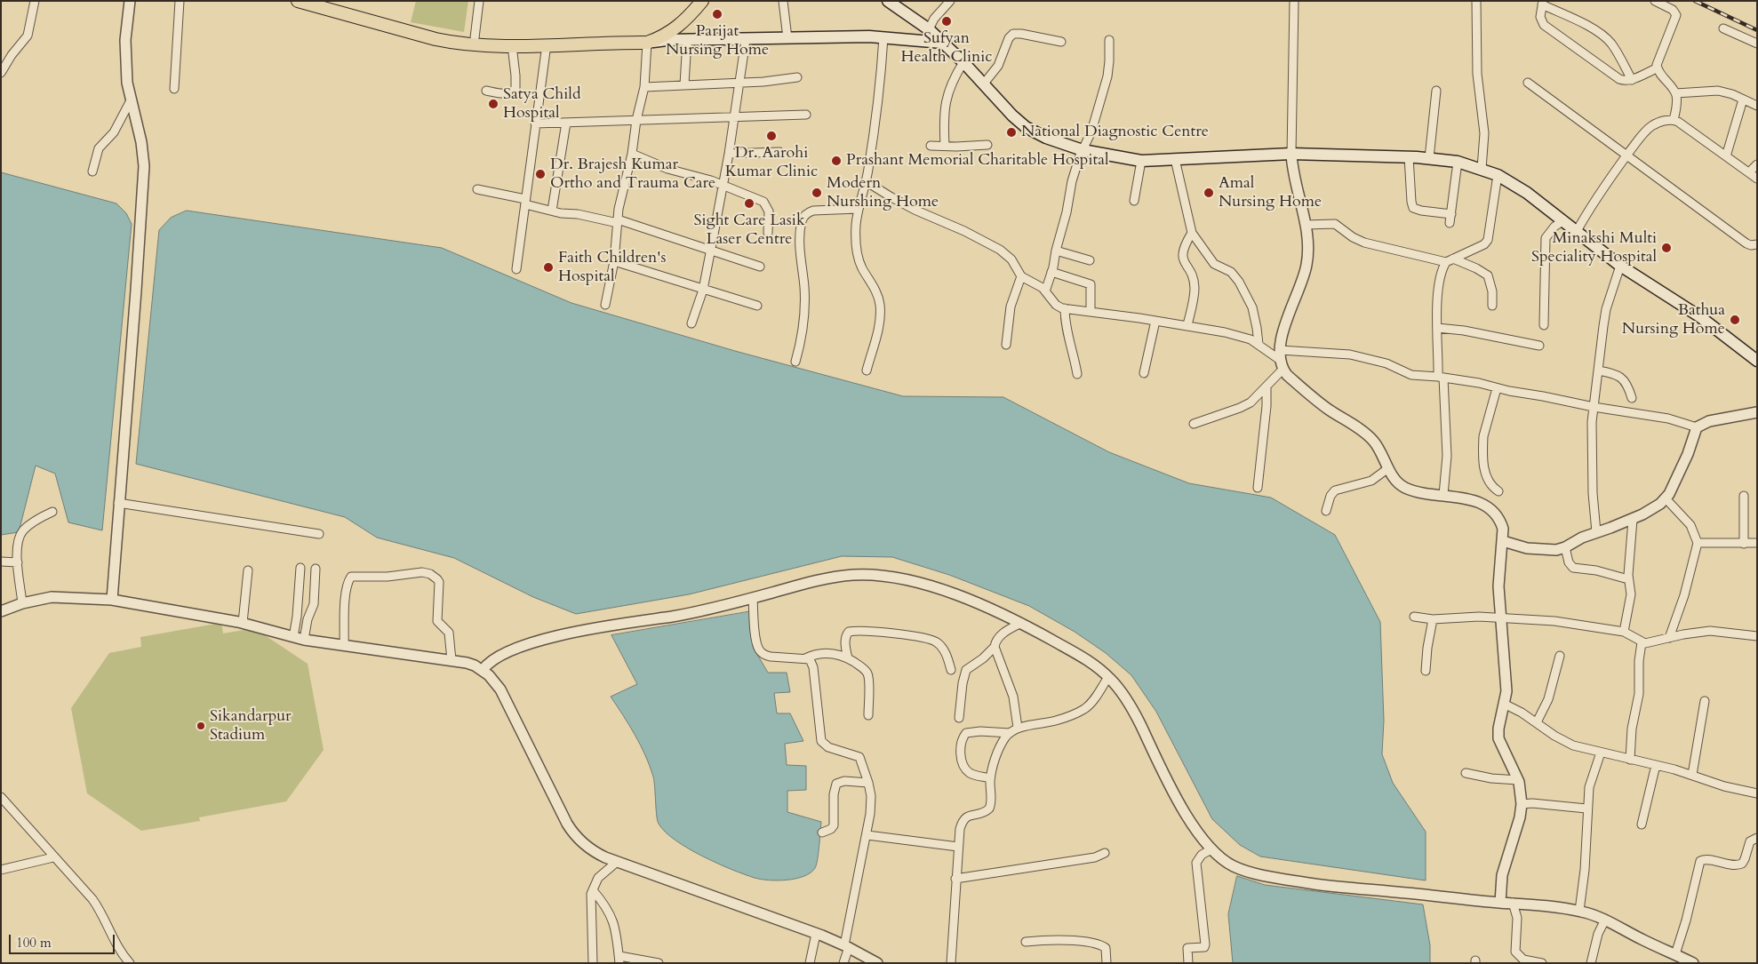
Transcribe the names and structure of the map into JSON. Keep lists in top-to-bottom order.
{
  "places": [
    "Parijat Nursing Home",
    "Sufyan Health Clinic",
    "Satya Child Hospital",
    "National Diagnostic Centre",
    "Dr. Aarohi Kumar Clinic",
    "Prashant Memorial Charitable Hospital",
    "Dr. Brajesh Kumar Ortho and Trauma Care",
    "Modern Nurshing Home",
    "Amal Nursing Home",
    "Sight Care Lasik Laser Centre",
    "Minakshi Multi Speciality Hospital",
    "Faith Children's Hospital",
    "Bathua Nursing Home",
    "Sikandarpur Stadium"
  ],
  "scale_bar": "100 m"
}
